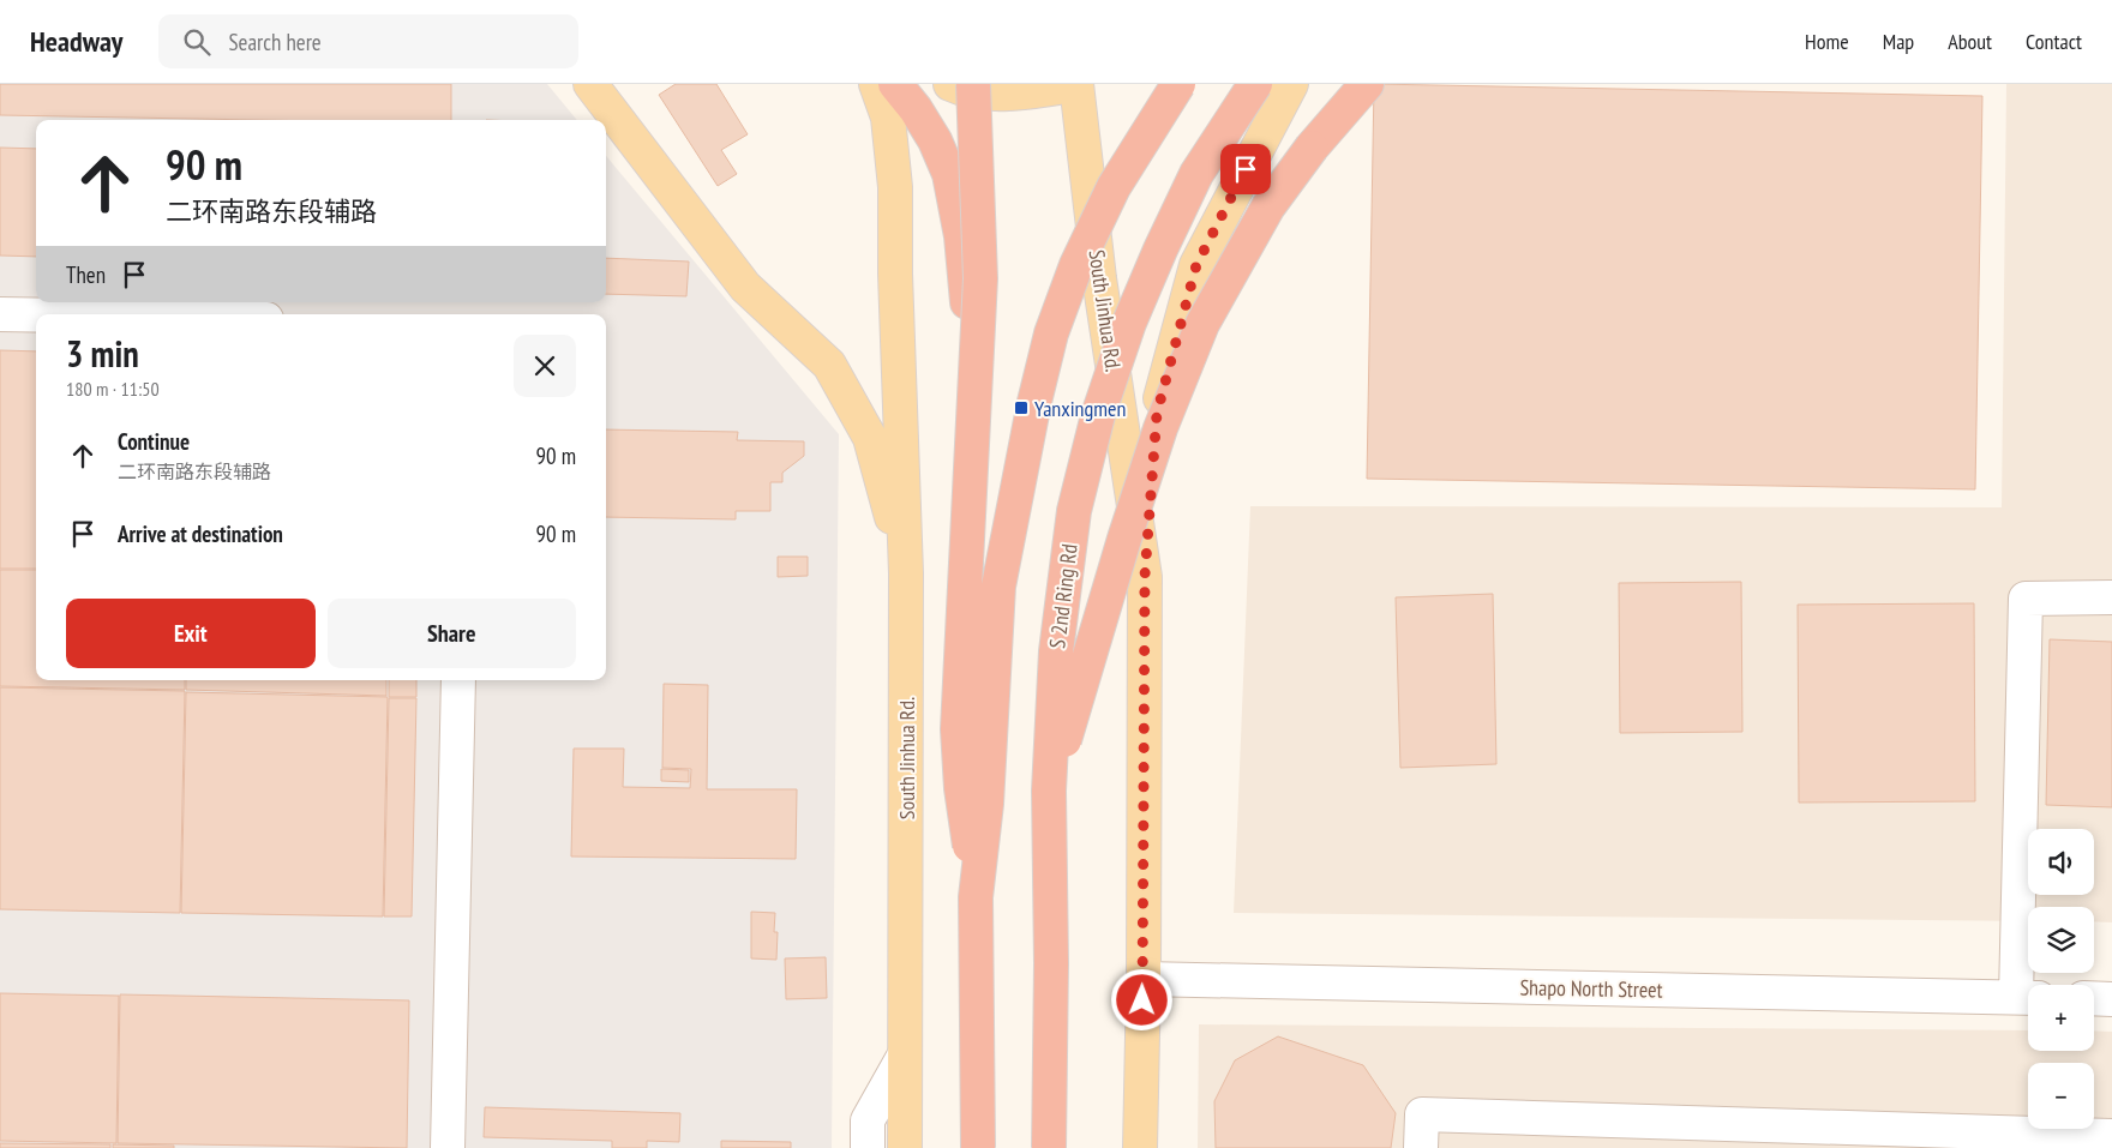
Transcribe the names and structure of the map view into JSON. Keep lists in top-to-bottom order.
{
  "streets": {
    "highway": ["S 2nd Ring Rd"],
    "main road": ["South Jinhua Rd."],
    "street": ["Shapo North Street"]
  },
  "crossings": [
    ["South Jinhua Rd.", "Shapo North Street"]
  ],
  "places": {
    "transit": ["Yanxingmen"]
  },
  "page": {
    "header": "Headway",
    "search": "Search here",
    "nav": [
      "Home",
      "Map",
      "About",
      "Contact"
    ],
    "turn": ["90 m", "二环南路东段辅路"],
    "then": "Then",
    "heading": ["3 min", "180 m · 11:50"],
    "list": [
      {
        "name": "Continue",
        "note": "二环南路东段辅路",
        "value": "90 m"
      },
      {
        "name": "Arrive at destination",
        "value": "90 m"
      }
    ],
    "buttons": ["Exit", "Share"],
    "map_buttons": ["+", "−"]
  }
}
